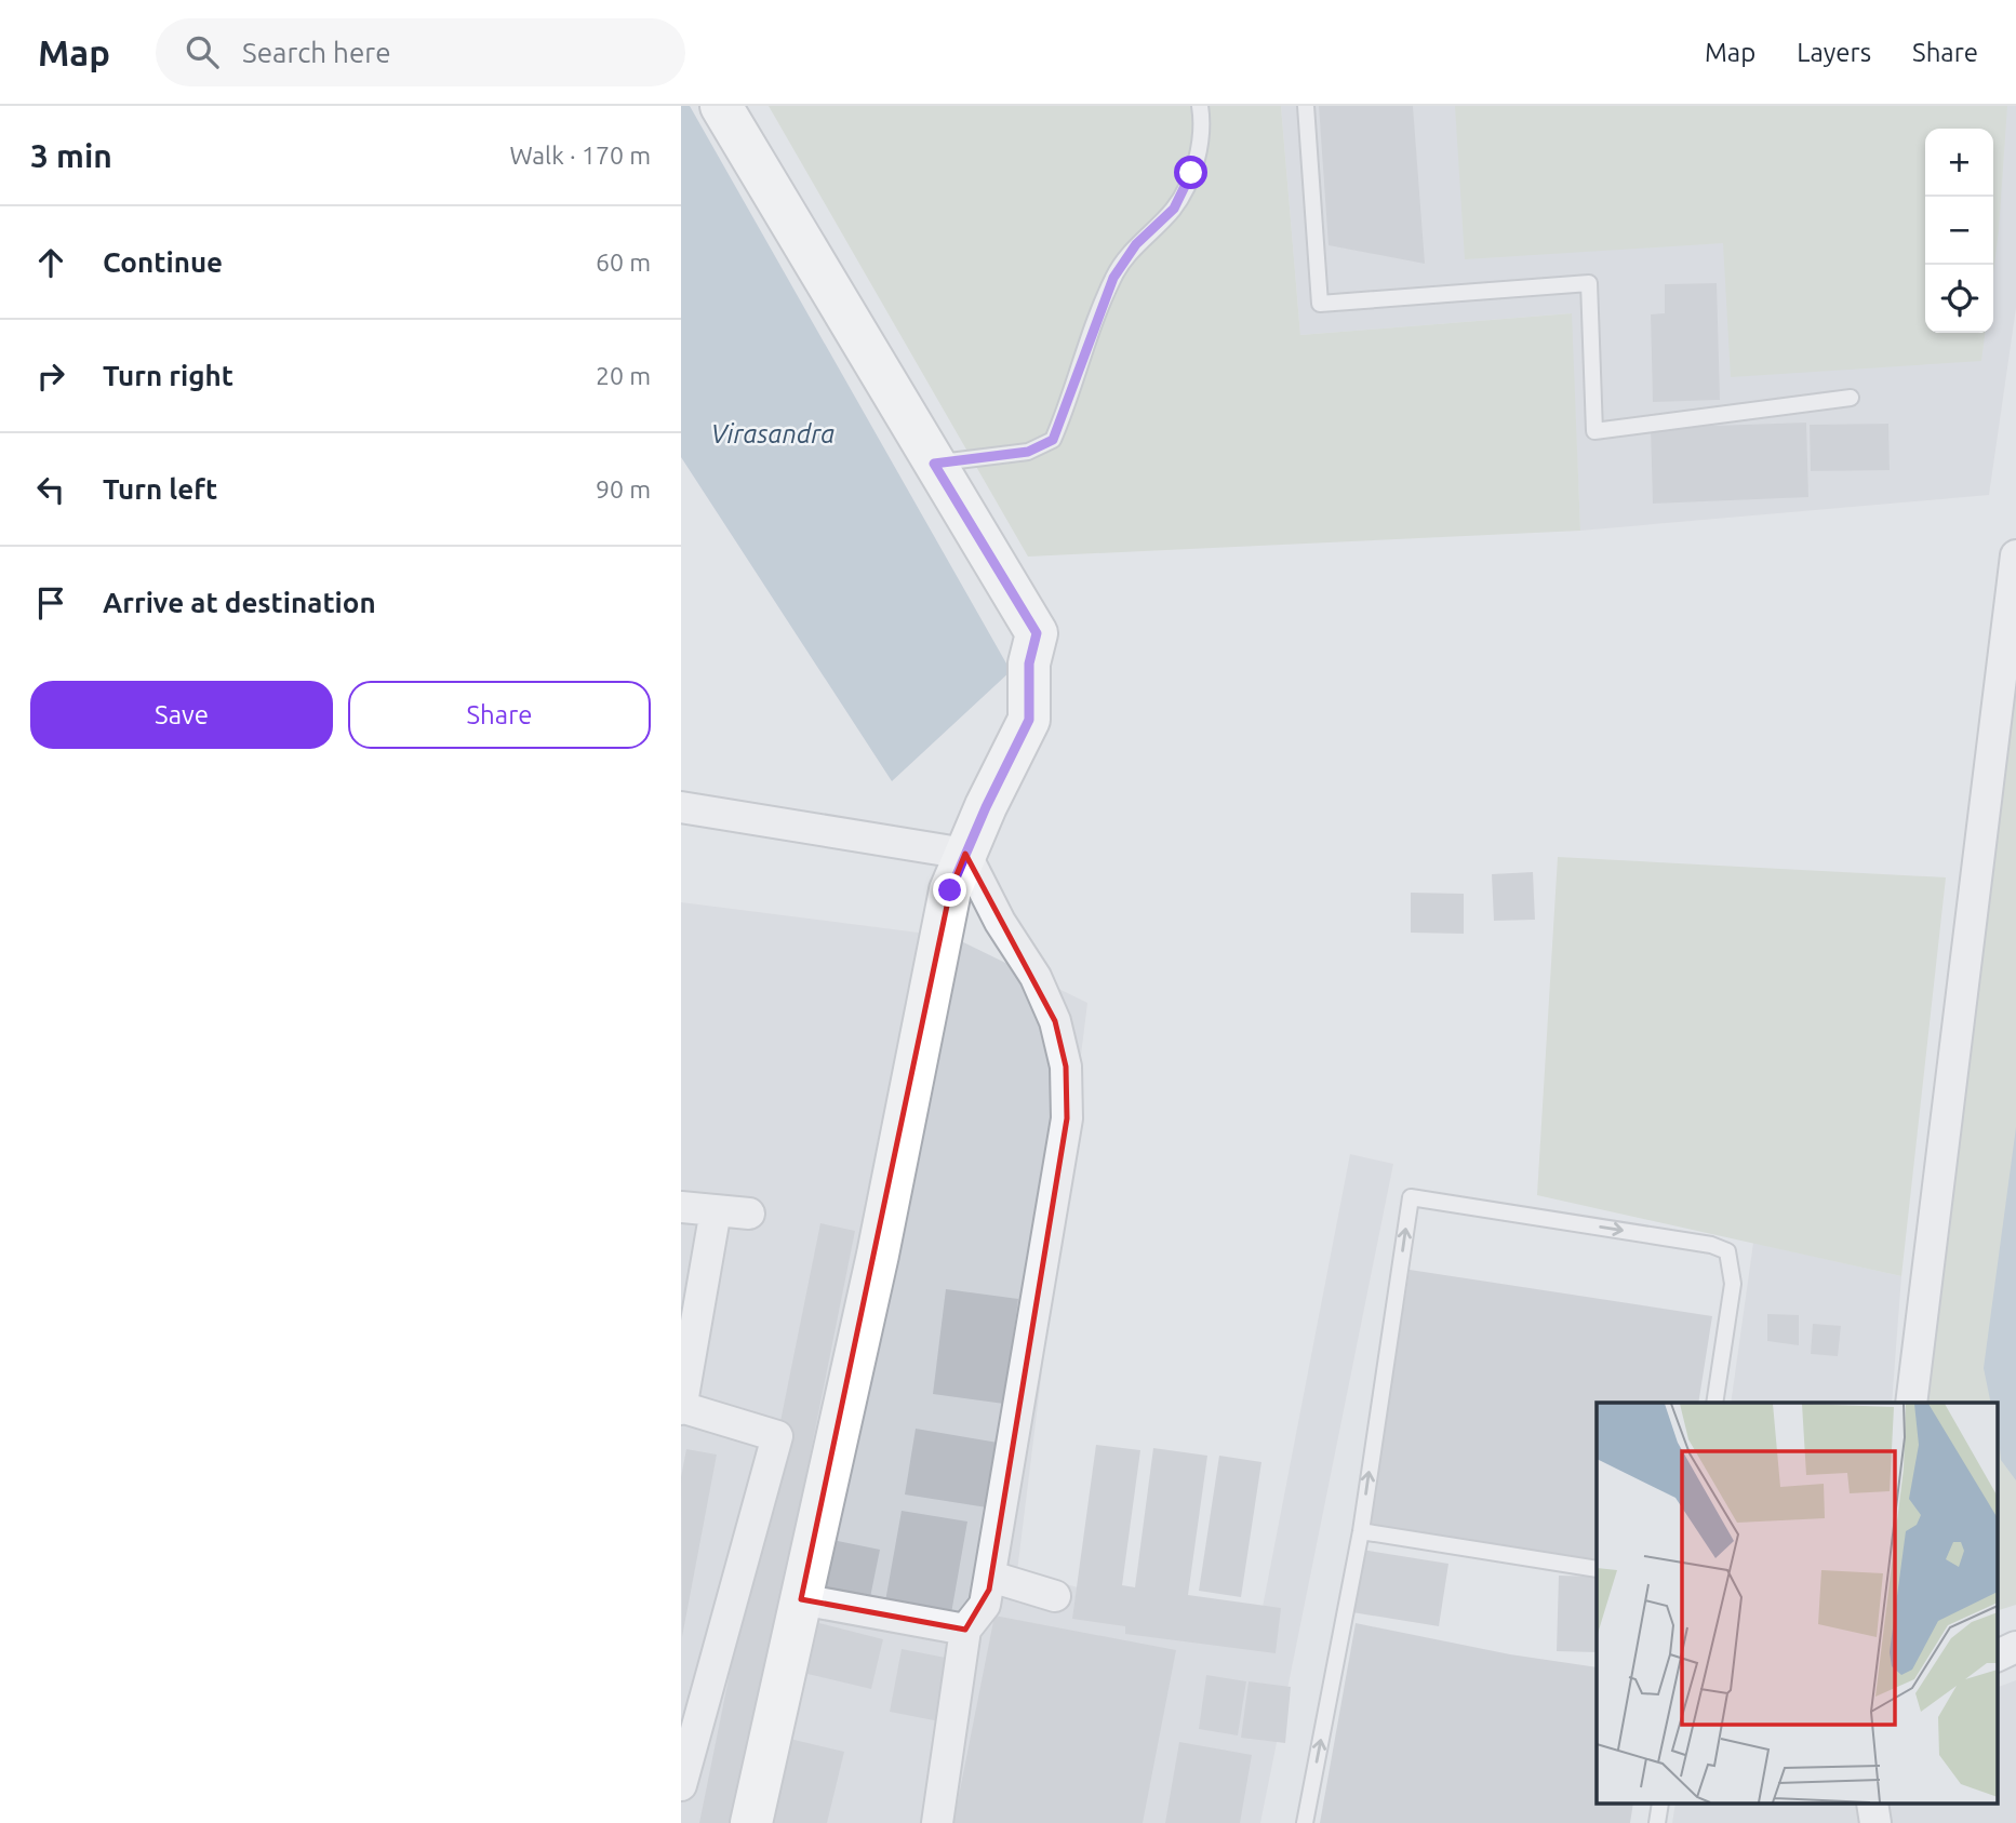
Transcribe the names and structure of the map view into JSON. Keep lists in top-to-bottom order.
{
  "water": ["Virasandra"],
  "page": {
    "header": "Map",
    "search": "Search here",
    "nav": ["Map", "Layers", "Share"],
    "heading": ["3 min", "Walk · 170 m"],
    "map_buttons": ["+", "−"],
    "list": [
      ["Continue", "60 m"],
      ["Turn right", "20 m"],
      ["Turn left", "90 m"],
      "Arrive at destination"
    ],
    "buttons": ["Save", "Share"]
  }
}
